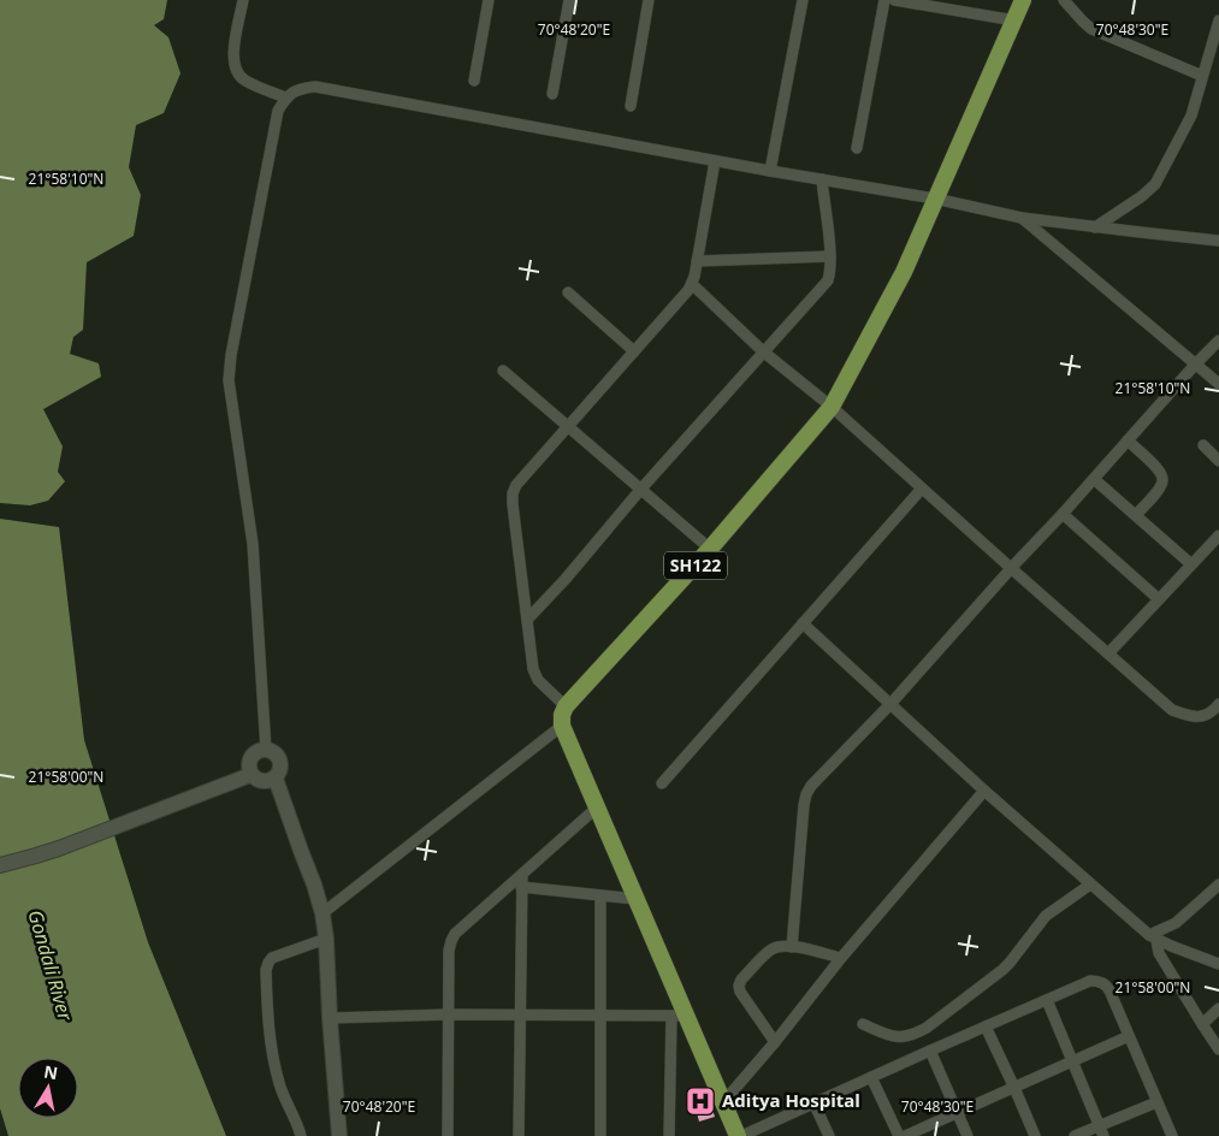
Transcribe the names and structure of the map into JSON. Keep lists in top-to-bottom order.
{
  "streets": {
    "main road": ["SH122"]
  },
  "water": ["Gondali River"],
  "places": {
    "hospital": ["Aditya Hospital"]
  },
  "north": "top",
  "coordinates": [
    "70°48'20\"E",
    "70°48'30\"E",
    "21°58'10\"N",
    "21°58'00\"N"
  ]
}
